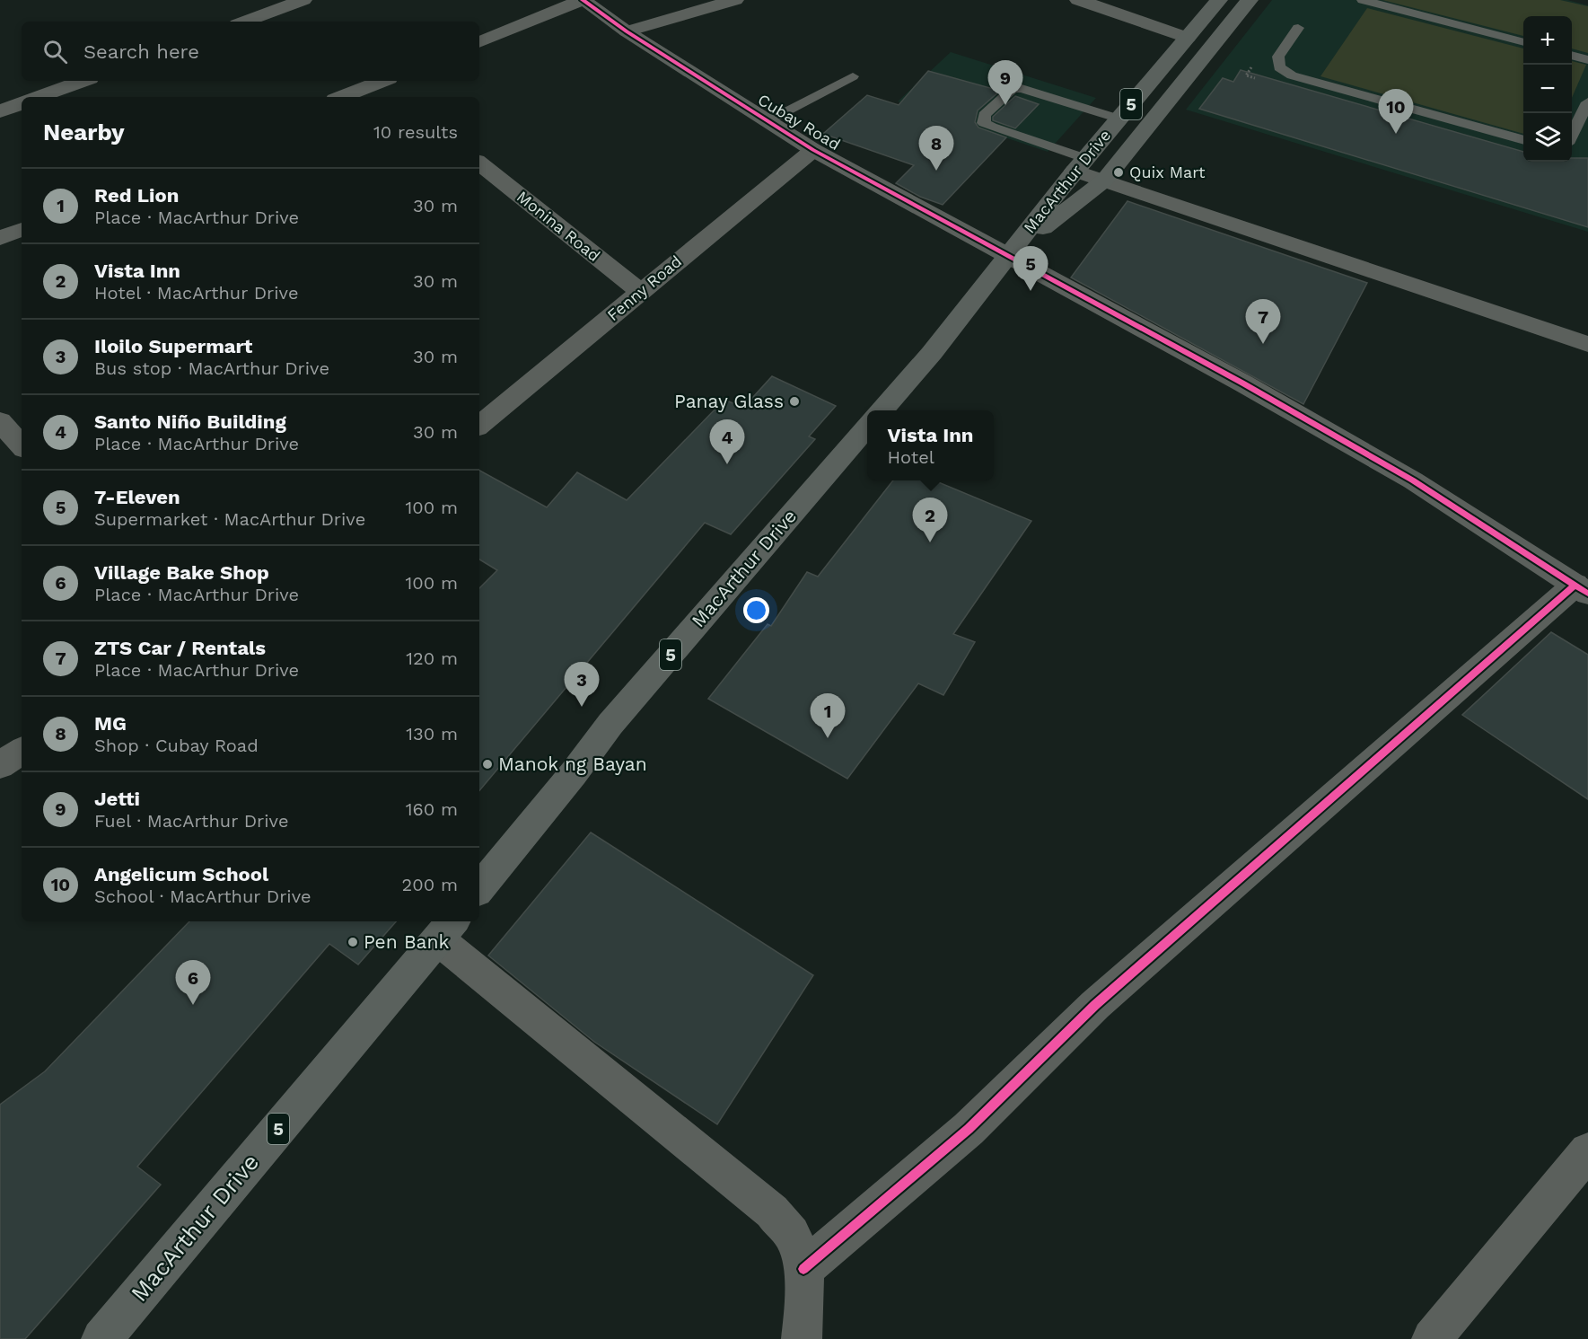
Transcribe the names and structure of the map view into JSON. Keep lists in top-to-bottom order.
{
  "streets": {
    "main road": ["5", "MacArthur Drive"],
    "street": ["Cubay Road", "Monina Road", "Fenny Road"]
  },
  "crossings": [
    ["Cubay Road", "MacArthur Drive"],
    ["Cubay Road", "Fenny Road"],
    ["Monina Road", "Fenny Road"]
  ],
  "places": [
    "Quix Mart",
    "Panay Glass",
    "Manok ng Bayan",
    "Pen Bank"
  ],
  "page": {
    "map_buttons": ["+", "−"],
    "search": "Search here",
    "pins": [
      "9",
      "10",
      "8",
      "5",
      "7",
      "4",
      "2",
      "3",
      "1",
      "6"
    ],
    "heading": ["Nearby", "10 results"],
    "list": [
      {
        "mark": "1",
        "name": "Red Lion",
        "note": "Place · MacArthur Drive",
        "value": "30 m"
      },
      {
        "mark": "2",
        "name": "Vista Inn",
        "note": "Hotel · MacArthur Drive",
        "value": "30 m"
      },
      {
        "mark": "3",
        "name": "Iloilo Supermart",
        "note": "Bus stop · MacArthur Drive",
        "value": "30 m"
      },
      {
        "mark": "4",
        "name": "Santo Niño Building",
        "note": "Place · MacArthur Drive",
        "value": "30 m"
      },
      {
        "mark": "5",
        "name": "7-Eleven",
        "note": "Supermarket · MacArthur Drive",
        "value": "100 m"
      },
      {
        "mark": "6",
        "name": "Village Bake Shop",
        "note": "Place · MacArthur Drive",
        "value": "100 m"
      },
      {
        "mark": "7",
        "name": "ZTS Car / Rentals",
        "note": "Place · MacArthur Drive",
        "value": "120 m"
      },
      {
        "mark": "8",
        "name": "MG",
        "note": "Shop · Cubay Road",
        "value": "130 m"
      },
      {
        "mark": "9",
        "name": "Jetti",
        "note": "Fuel · MacArthur Drive",
        "value": "160 m"
      },
      {
        "mark": "10",
        "name": "Angelicum School",
        "note": "School · MacArthur Drive",
        "value": "200 m"
      }
    ],
    "popup": ["Vista Inn", "Hotel"]
  }
}
